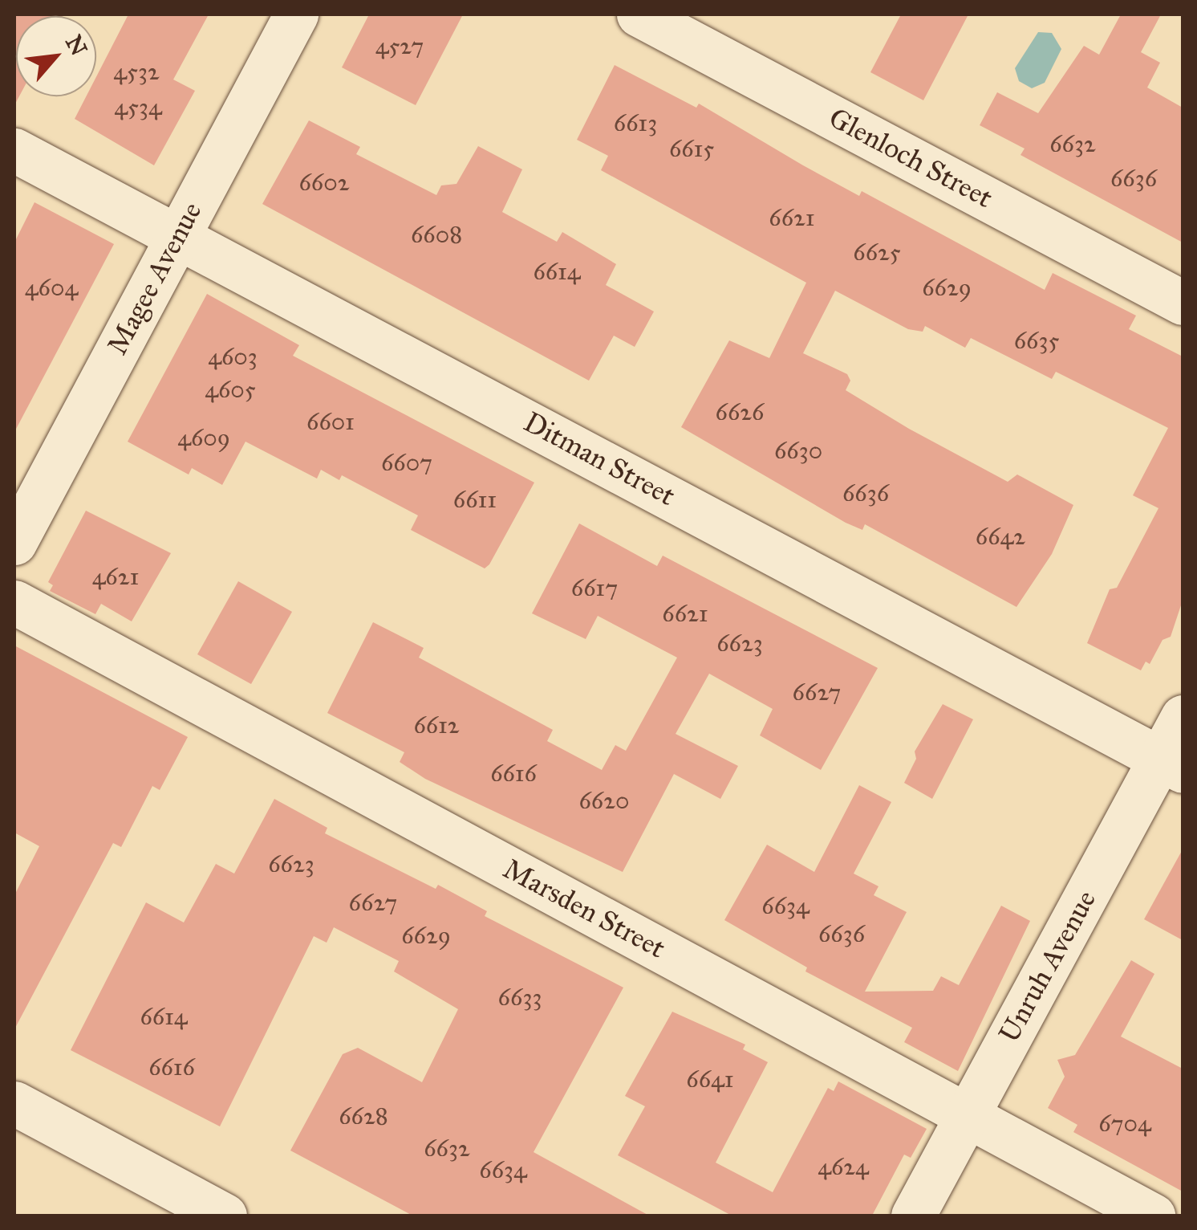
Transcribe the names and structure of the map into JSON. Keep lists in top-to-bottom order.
{
  "streets": {
    "street": [
      "Glenloch Street",
      "Magee Avenue",
      "Ditman Street",
      "Marsden Street",
      "Unruh Avenue"
    ]
  },
  "crossings": [
    ["Magee Avenue", "Ditman Street"],
    ["Ditman Street", "Unruh Avenue"],
    ["Marsden Street", "Unruh Avenue"]
  ],
  "house_numbers": [
    "4527",
    "4532",
    "4534",
    "6613",
    "6632",
    "6615",
    "6636",
    "6602",
    "6621",
    "6608",
    "6625",
    "6614",
    "4604",
    "6629",
    "6635",
    "4603",
    "4605",
    "6626",
    "6601",
    "4609",
    "6630",
    "6607",
    "6636",
    "6611",
    "6642",
    "4621",
    "6617",
    "6621",
    "6623",
    "6627",
    "6612",
    "6616",
    "6620",
    "6623",
    "6627",
    "6634",
    "6636",
    "6629",
    "6633",
    "6614",
    "6616",
    "6641",
    "6628",
    "6704",
    "6632",
    "4624",
    "6634"
  ],
  "north": "top right"
}
